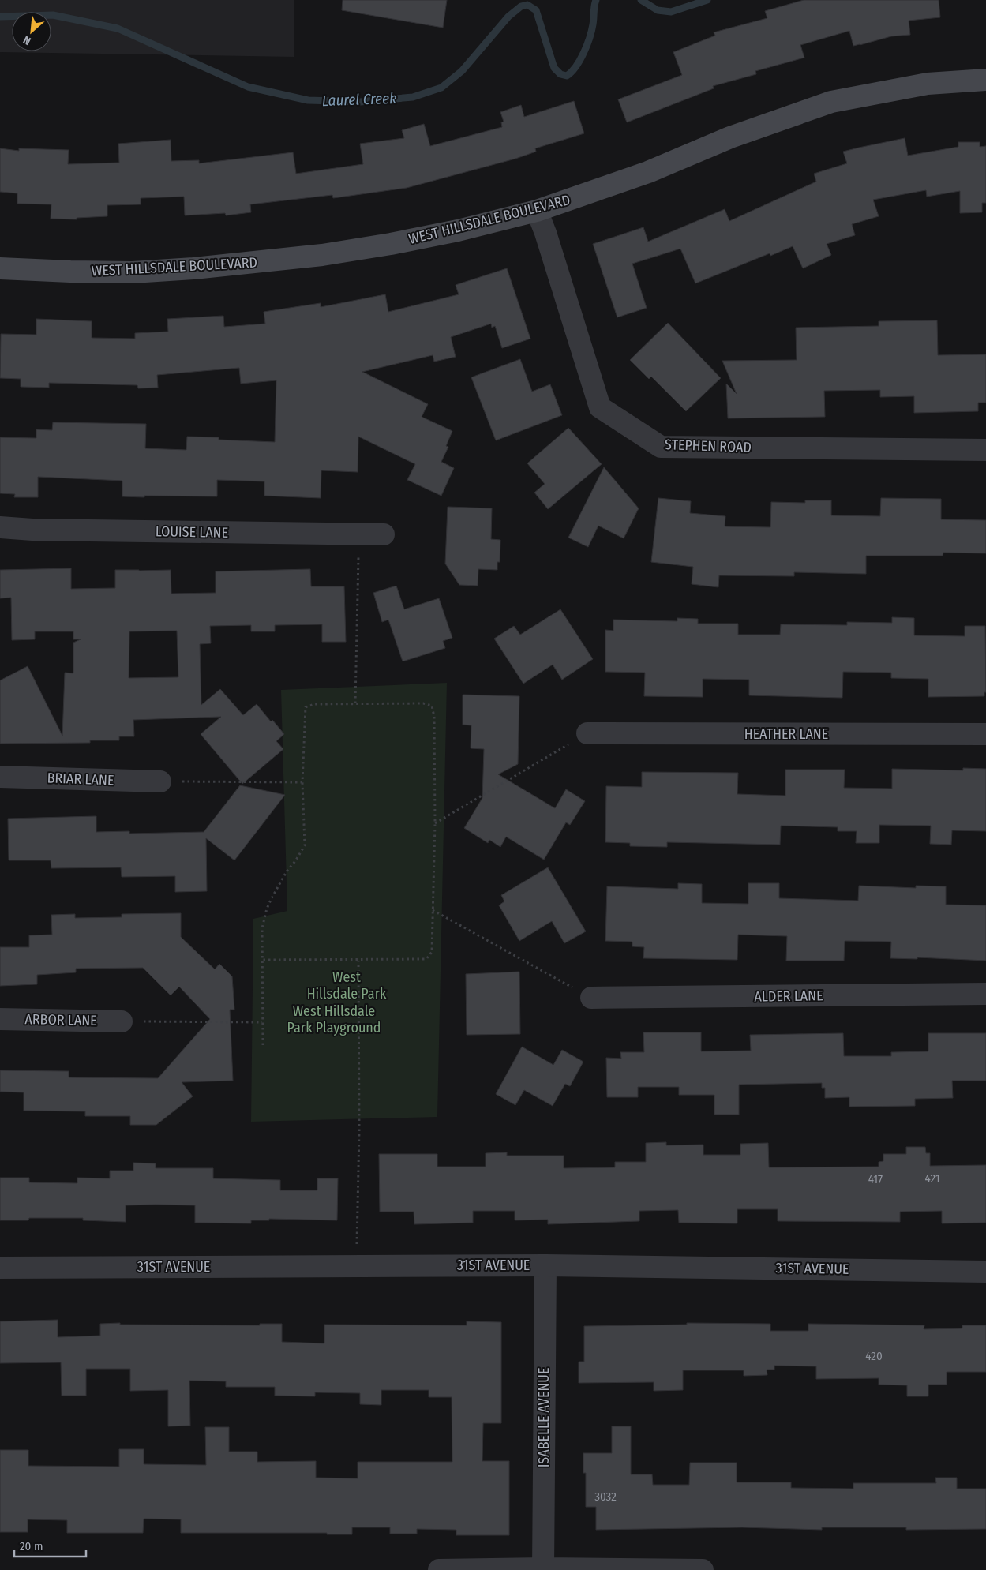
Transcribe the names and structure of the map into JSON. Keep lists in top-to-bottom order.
{
  "streets": {
    "main road": ["WEST HILLSDALE BOULEVARD"],
    "street": [
      "STEPHEN ROAD",
      "LOUISE LANE",
      "HEATHER LANE",
      "BRIAR LANE",
      "ALDER LANE",
      "ARBOR LANE",
      "31ST AVENUE",
      "ISABELLE AVENUE"
    ]
  },
  "crossings": [
    ["WEST HILLSDALE BOULEVARD", "STEPHEN ROAD"],
    ["31ST AVENUE", "ISABELLE AVENUE"]
  ],
  "water": ["Laurel Creek"],
  "parks": ["West Hillsdale Park", "West Hillsdale Park Playground"],
  "house_numbers": [
    "421",
    "417",
    "420",
    "3032"
  ],
  "scale_bar": "20 m",
  "north": "bottom left"
}
